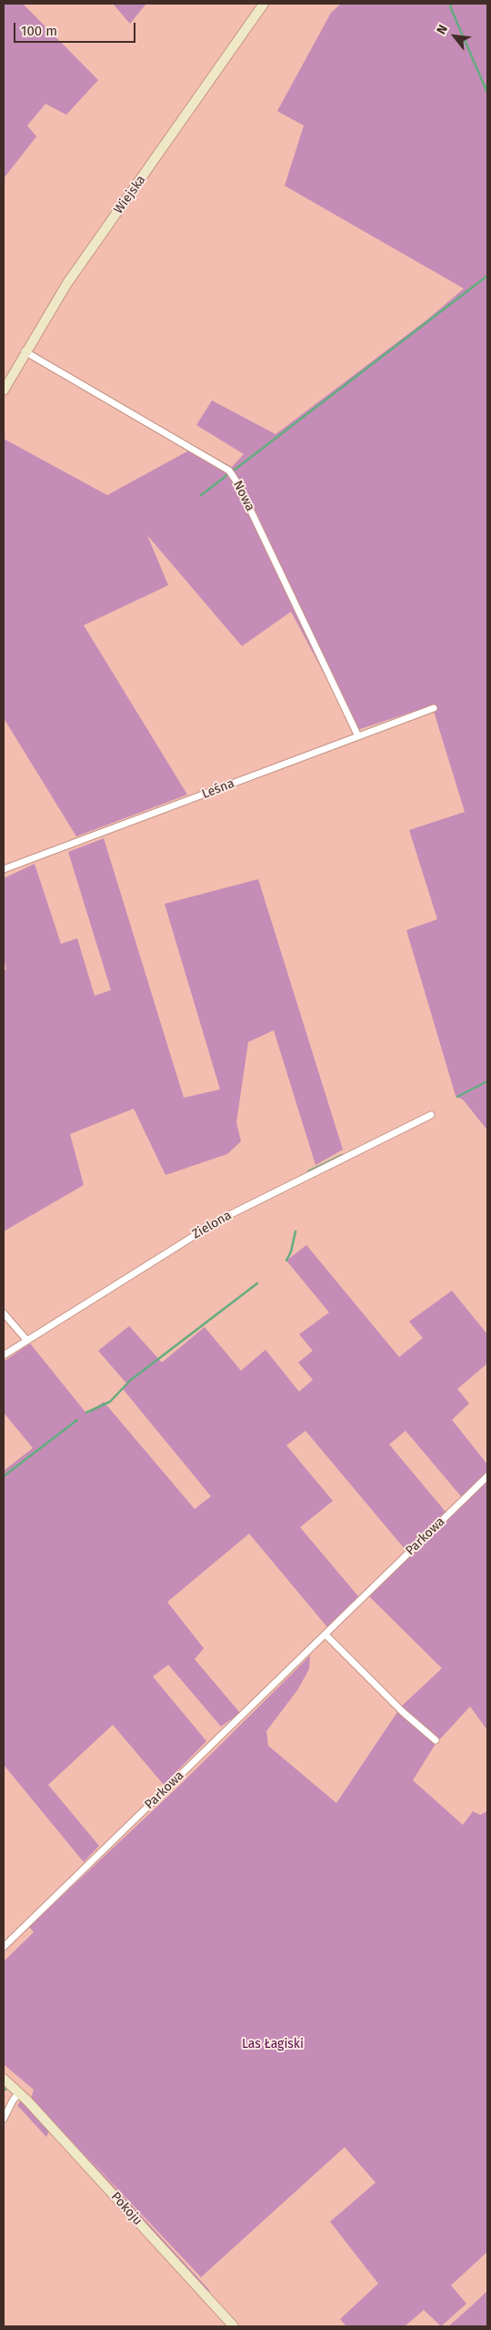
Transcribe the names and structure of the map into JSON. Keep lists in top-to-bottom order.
{
  "streets": {
    "street": [
      "Wiejska",
      "Nowa",
      "Leśna",
      "Zielona",
      "Parkowa",
      "Pokoju"
    ]
  },
  "crossings": [
    ["Wiejska", "Nowa"],
    ["Nowa", "Leśna"]
  ],
  "parks": ["Las Łagiski"],
  "scale_bar": "100 m",
  "north": "top left"
}
